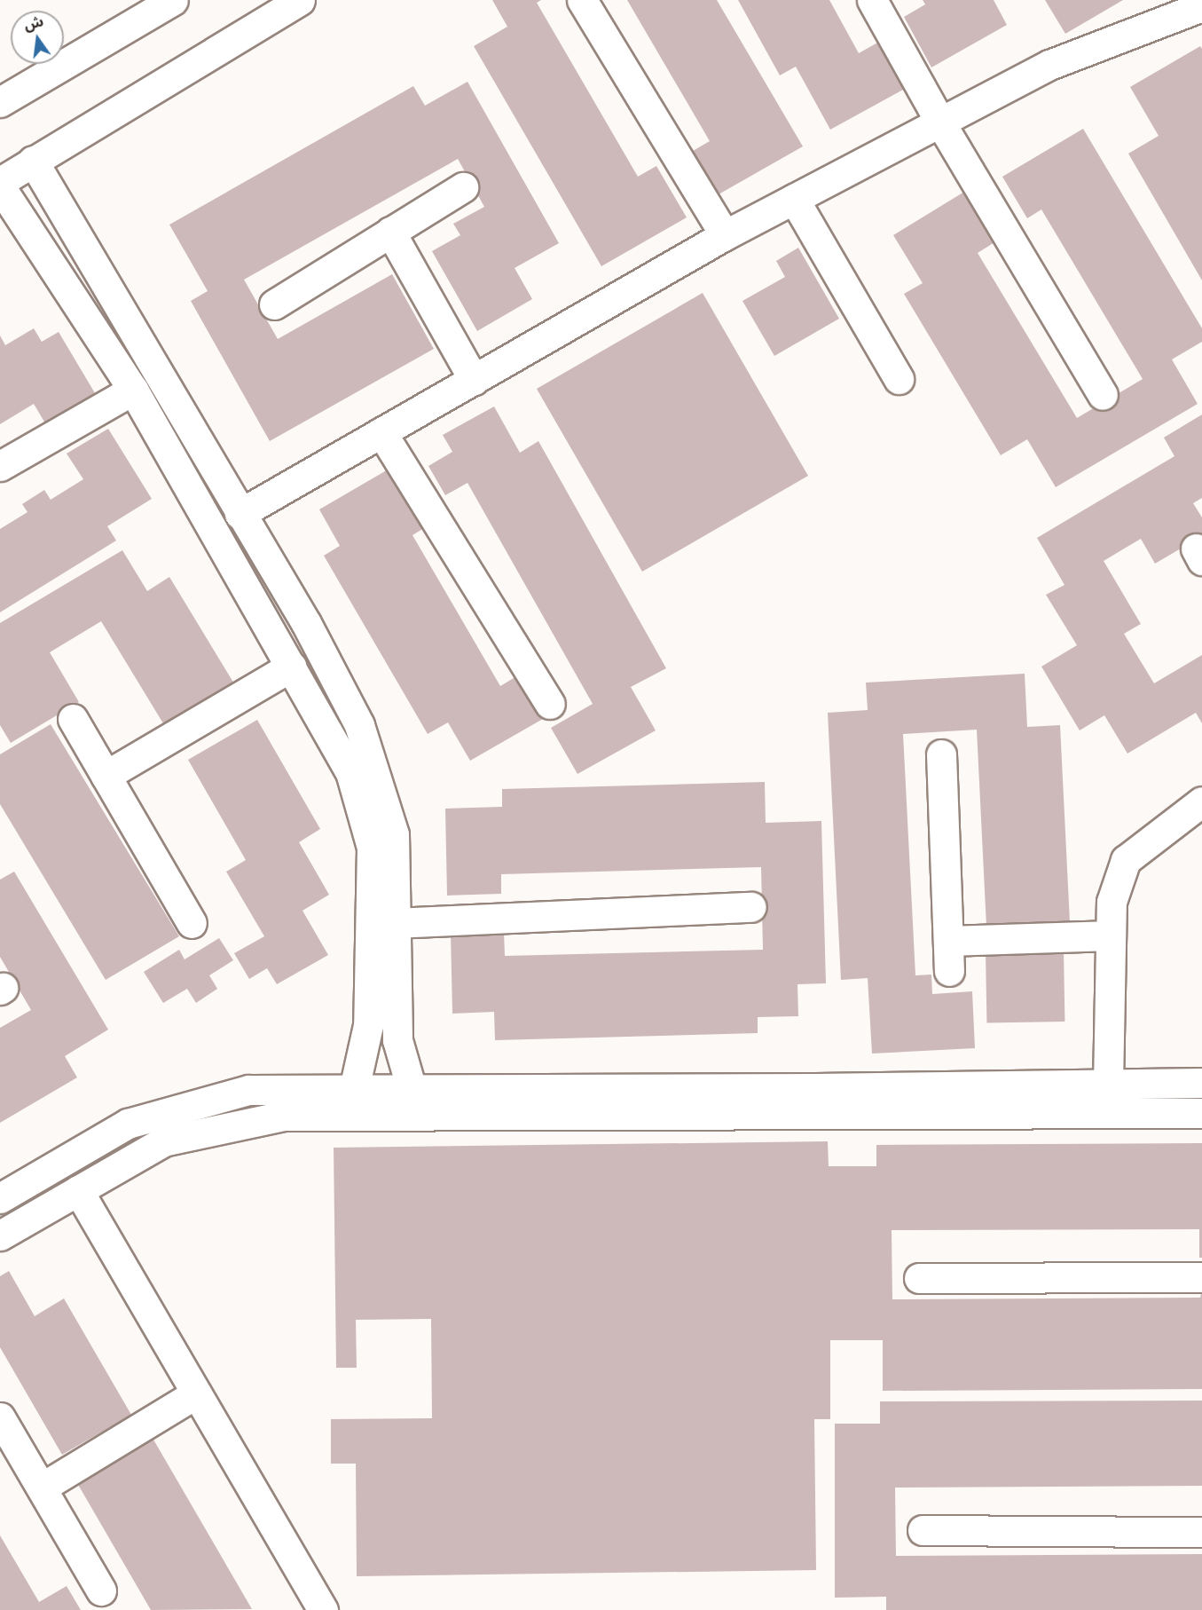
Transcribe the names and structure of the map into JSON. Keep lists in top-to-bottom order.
{
  "north": "top"
}
